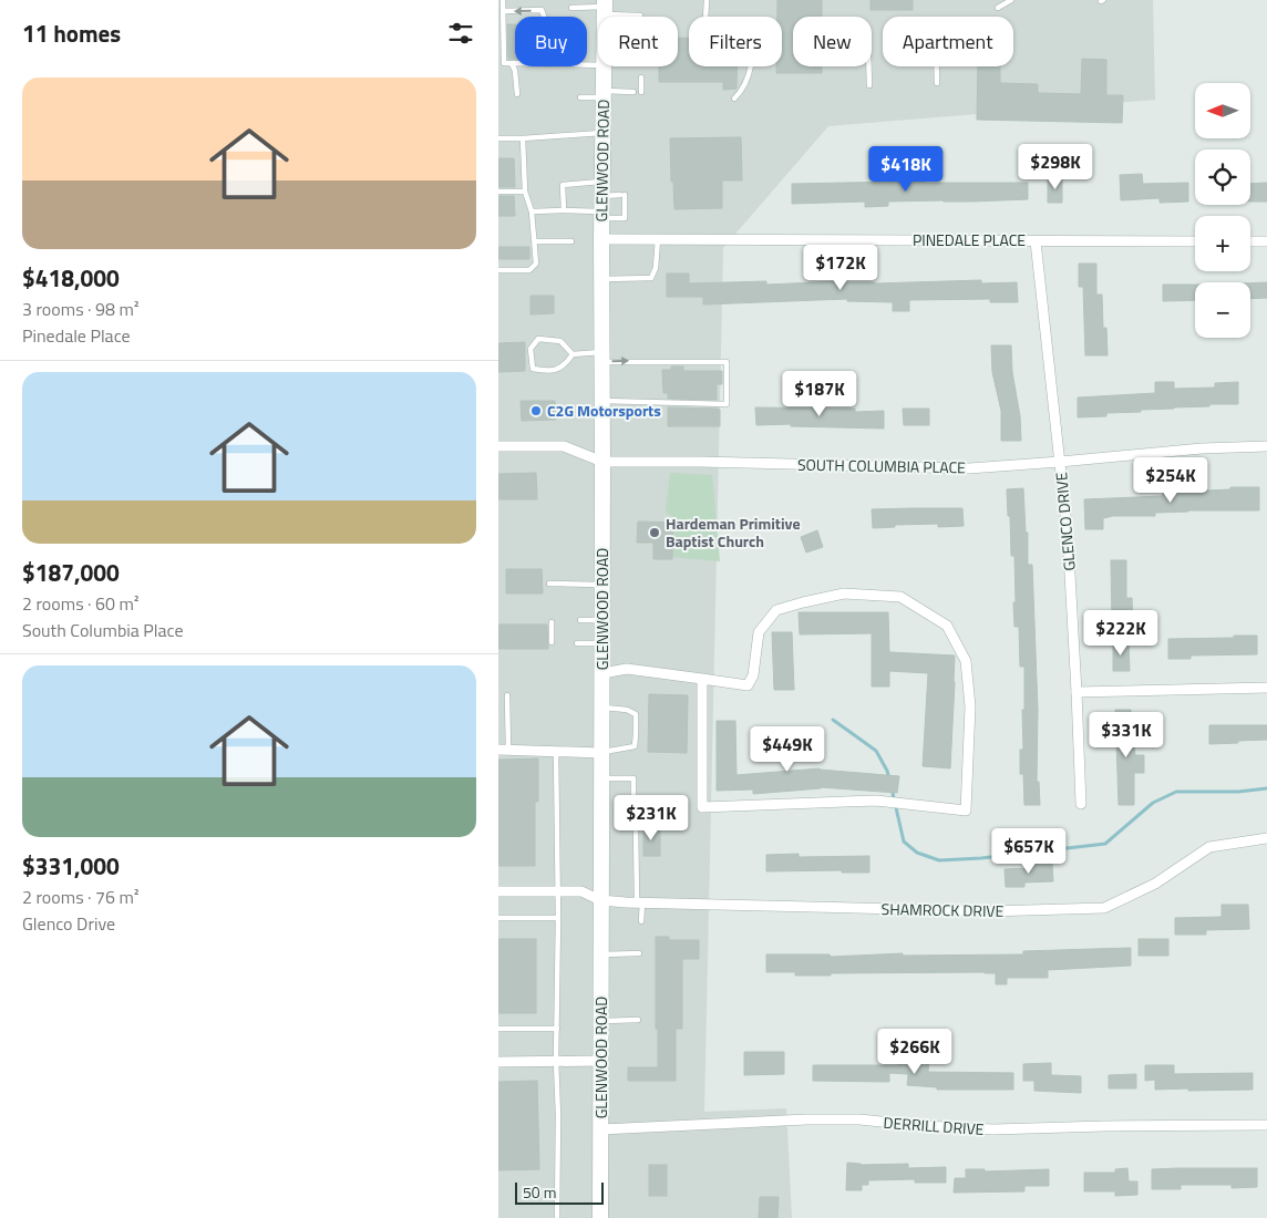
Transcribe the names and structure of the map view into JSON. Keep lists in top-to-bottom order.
{
  "streets": {
    "main road": ["GLENWOOD ROAD"],
    "street": [
      "PINEDALE PLACE",
      "SOUTH COLUMBIA PLACE",
      "GLENCO DRIVE",
      "SHAMROCK DRIVE",
      "DERRILL DRIVE"
    ]
  },
  "crossings": [
    ["GLENWOOD ROAD", "PINEDALE PLACE"],
    ["GLENWOOD ROAD", "SOUTH COLUMBIA PLACE"],
    ["GLENWOOD ROAD", "SHAMROCK DRIVE"],
    ["GLENWOOD ROAD", "DERRILL DRIVE"],
    ["PINEDALE PLACE", "GLENCO DRIVE"],
    ["SOUTH COLUMBIA PLACE", "GLENCO DRIVE"]
  ],
  "places": ["C2G Motorsports", "Hardeman Primitive Baptist Church"],
  "scale_bar": "50 m",
  "north": "left",
  "page": {
    "heading": "11 homes",
    "chip": [
      "Buy",
      "Rent",
      "Filters",
      "New",
      "Apartment"
    ],
    "list": [
      {
        "name": "$418,000",
        "note": "3 rooms · 98 m² · Pinedale Place"
      },
      {
        "name": "$187,000",
        "note": "2 rooms · 60 m² · South Columbia Place"
      },
      {
        "name": "$331,000",
        "note": "2 rooms · 76 m² · Glenco Drive"
      }
    ],
    "map_buttons": ["+", "−"],
    "price": [
      "$298K",
      "$418K",
      "$172K",
      "$187K",
      "$254K",
      "$222K",
      "$331K",
      "$449K",
      "$231K",
      "$657K",
      "$266K"
    ],
    "scale": "50 m"
  }
}
